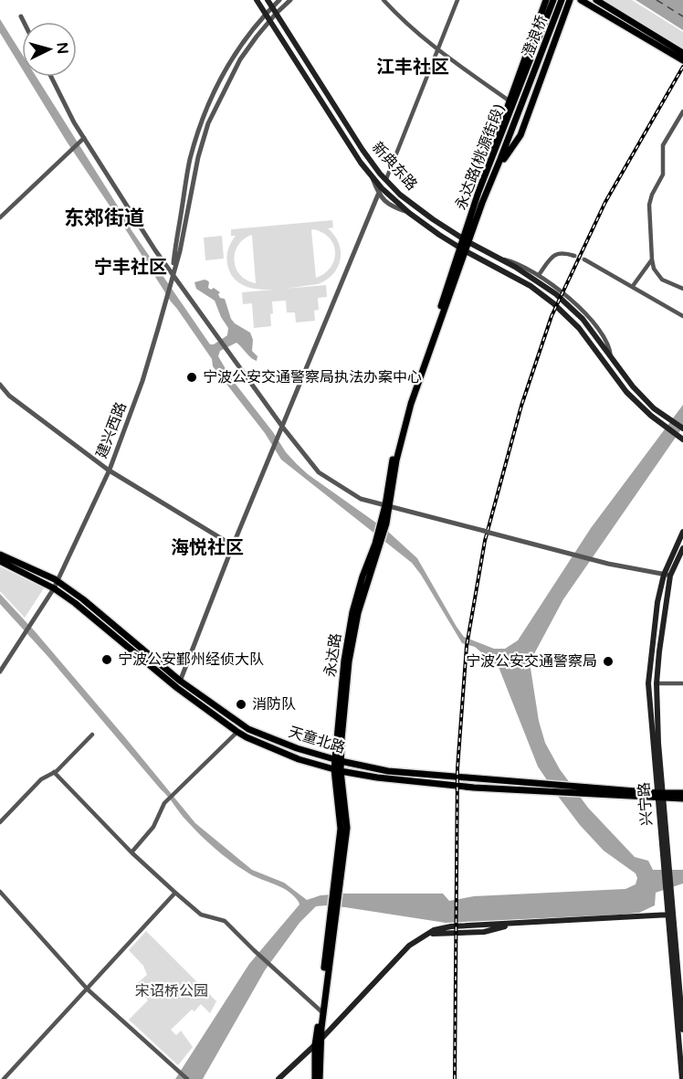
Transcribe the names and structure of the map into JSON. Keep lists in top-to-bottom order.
{
  "streets": {
    "main road": [
      "澄浪桥",
      "永达路(桃源街段)",
      "新典东路",
      "永达路",
      "天童北路",
      "兴宁路"
    ],
    "street": ["建兴西路"]
  },
  "crossings": [
    ["澄浪桥", "永达路(桃源街段)"],
    ["永达路(桃源街段)", "新典东路"],
    ["永达路(桃源街段)", "永达路"],
    ["新典东路", "建兴西路"],
    ["新典东路", "永达路"],
    ["建兴西路", "天童北路"],
    ["永达路", "天童北路"],
    ["天童北路", "兴宁路"]
  ],
  "districts": [
    "江丰社区",
    "东郊街道",
    "宁丰社区",
    "海悦社区"
  ],
  "parks": ["宋诏桥公园"],
  "places": [
    "宁波公安交通警察局执法办案中心",
    "宁波公安鄞州经侦大队",
    "宁波公安交通警察局",
    "消防队"
  ],
  "north": "right"
}
